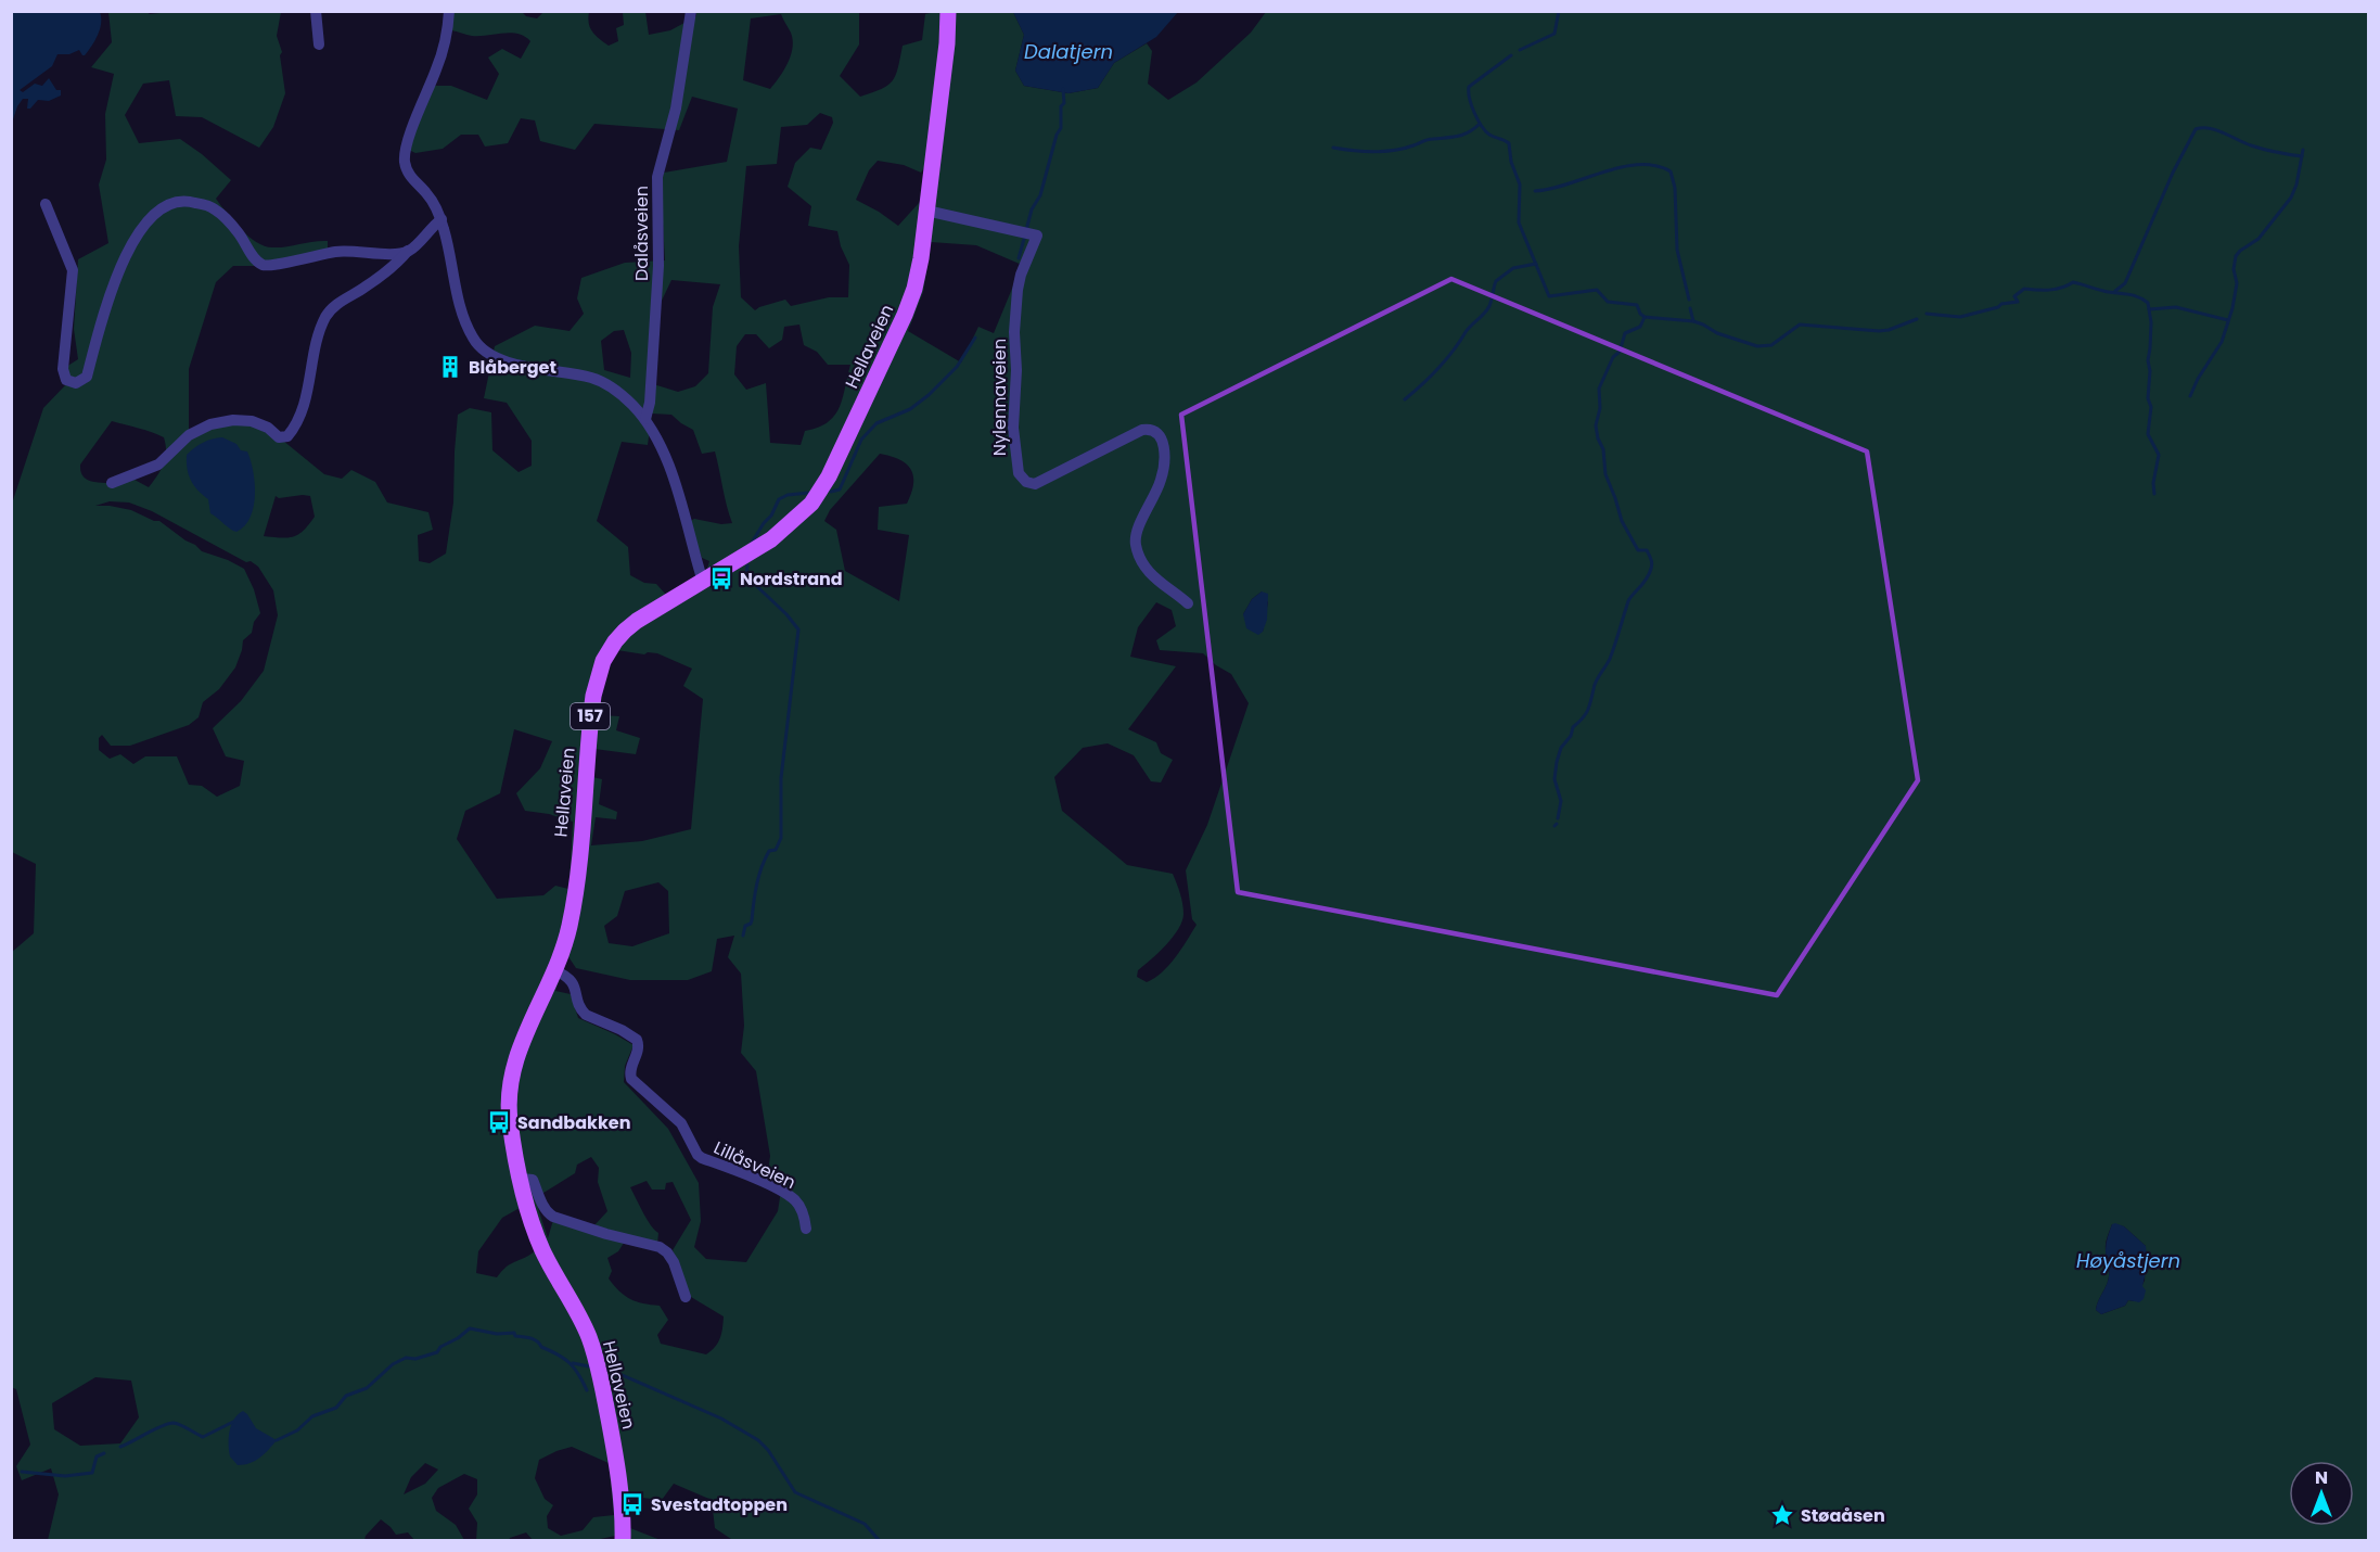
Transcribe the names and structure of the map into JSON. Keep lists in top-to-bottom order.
{
  "streets": {
    "main road": ["Hellaveien", "157"],
    "street": ["Dalåsveien", "Nylennaveien", "Lillåsveien"]
  },
  "crossings": [
    ["Hellaveien", "Nylennaveien"],
    ["Hellaveien", "Lillåsveien"]
  ],
  "water": ["Dalatjern", "Høyåstjern"],
  "places": {
    "building": ["Blåberget"],
    "bus stop": ["Nordstrand", "Sandbakken", "Svestadtoppen"],
    "place": ["Støaåsen"]
  },
  "north": "top"
}
